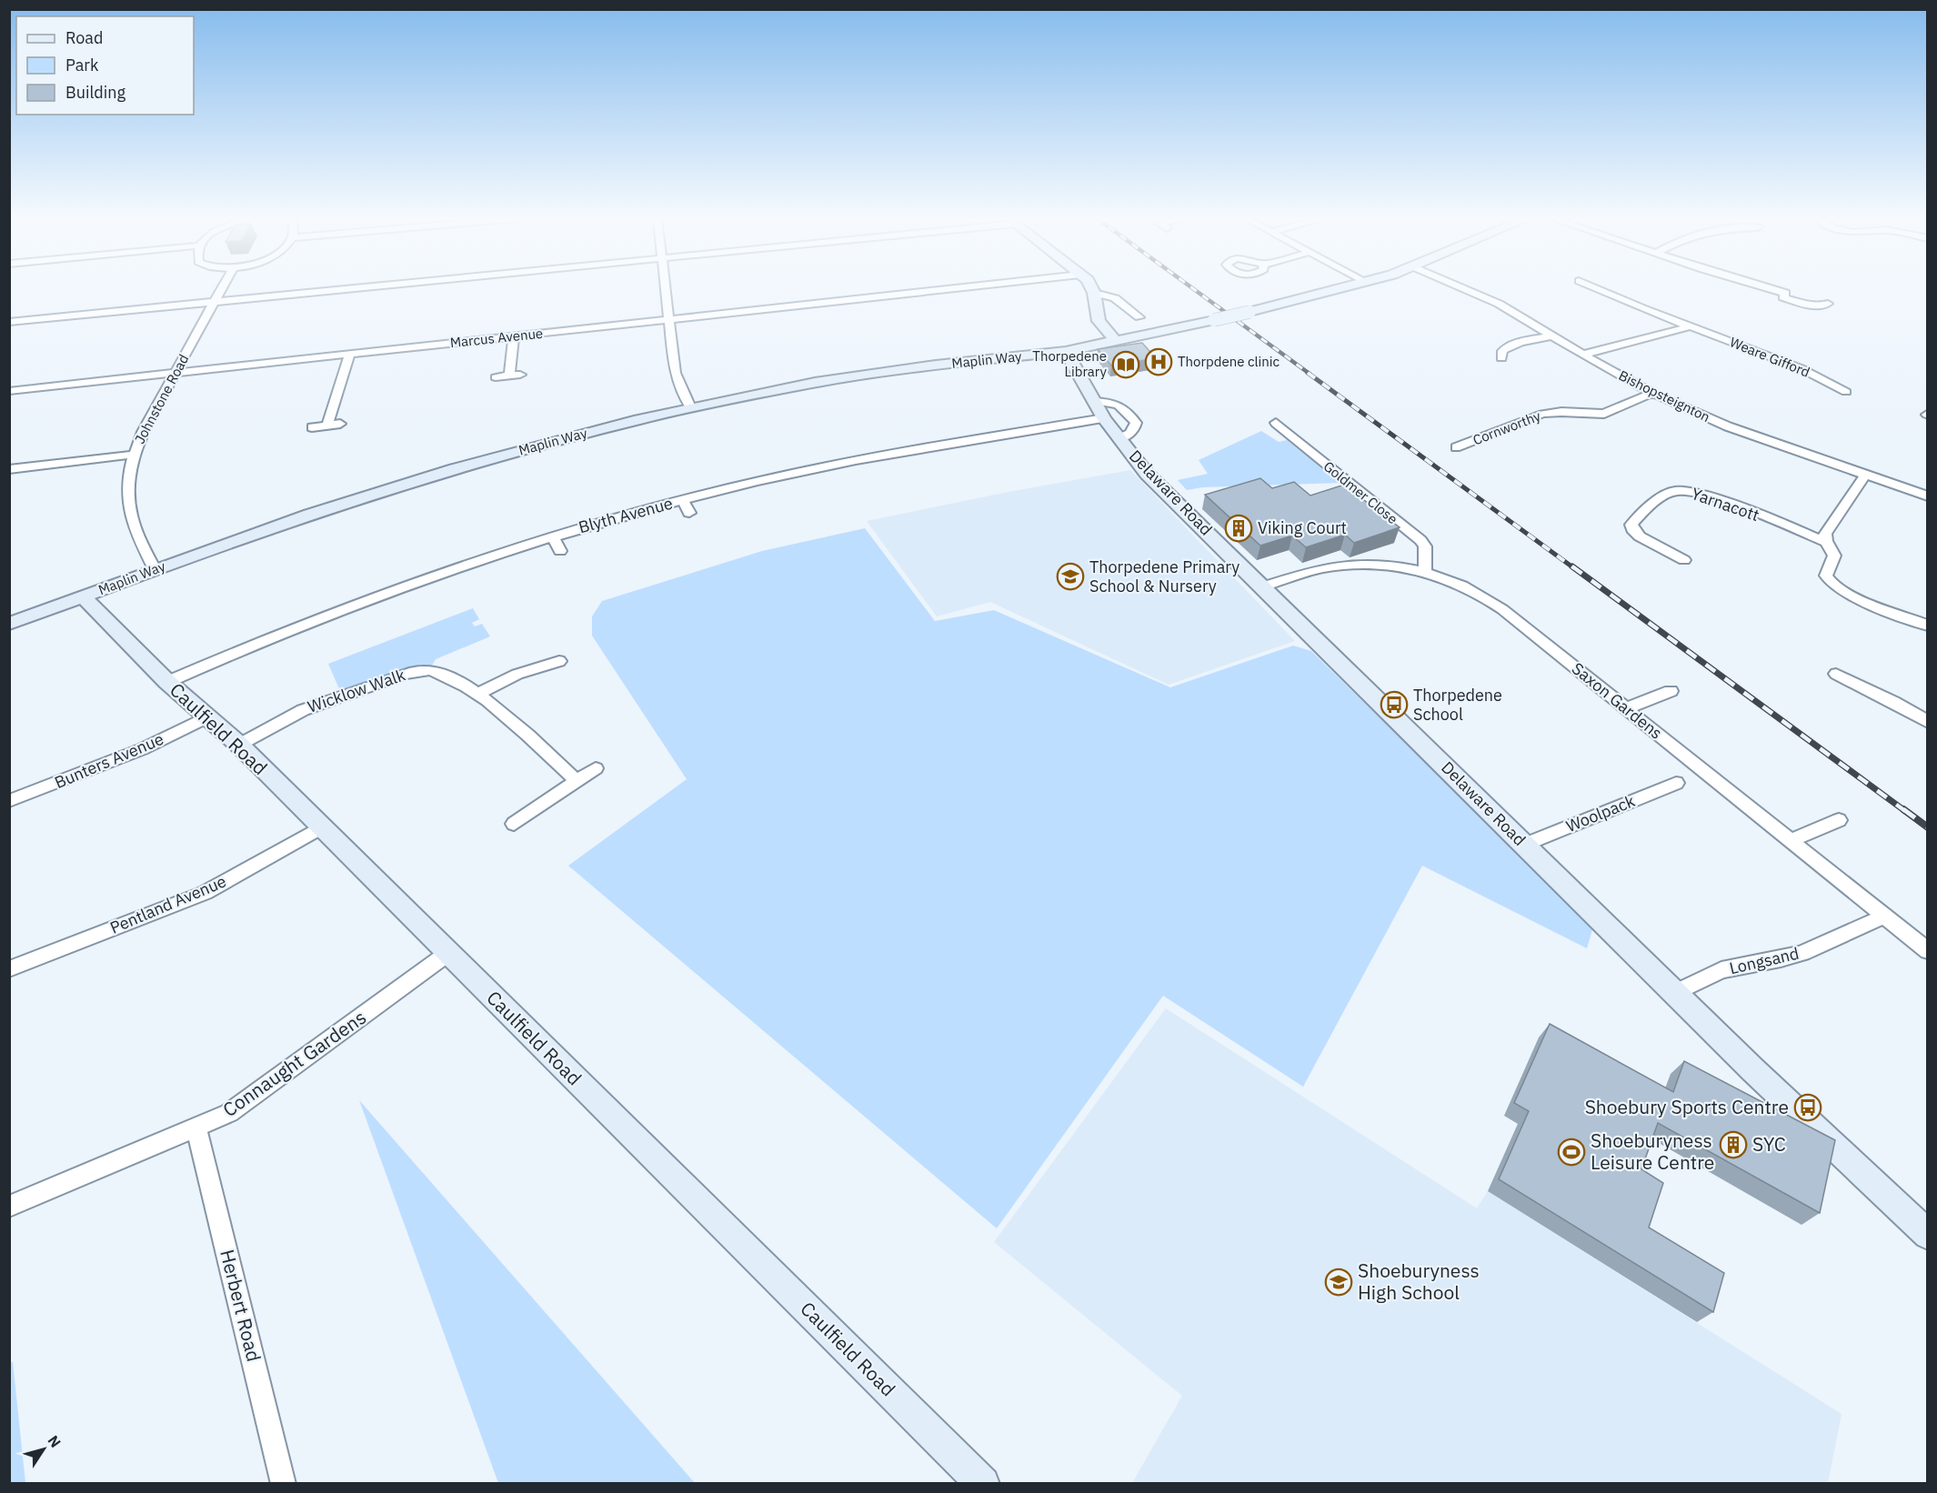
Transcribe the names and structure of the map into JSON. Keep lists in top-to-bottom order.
{
  "streets": {
    "street": [
      "Marcus Avenue",
      "Weare Gifford",
      "Maplin Way",
      "Bishopsteignton",
      "Johnstone Road",
      "Cornworthy",
      "Delaware Road",
      "Goldmer Close",
      "Yarnacott",
      "Blyth Avenue",
      "Wicklow Walk",
      "Saxon Gardens",
      "Caulfield Road",
      "Bunters Avenue",
      "Woolpack",
      "Pentland Avenue",
      "Longsand",
      "Connaught Gardens",
      "Herbert Road"
    ]
  },
  "crossings": [
    ["Marcus Avenue", "Johnstone Road"],
    ["Maplin Way", "Johnstone Road"],
    ["Maplin Way", "Delaware Road"],
    ["Maplin Way", "Caulfield Road"],
    ["Bishopsteignton", "Cornworthy"],
    ["Delaware Road", "Blyth Avenue"],
    ["Delaware Road", "Saxon Gardens"],
    ["Delaware Road", "Woolpack"],
    ["Delaware Road", "Longsand"],
    ["Goldmer Close", "Saxon Gardens"],
    ["Blyth Avenue", "Caulfield Road"],
    ["Wicklow Walk", "Caulfield Road"],
    ["Saxon Gardens", "Longsand"],
    ["Caulfield Road", "Bunters Avenue"],
    ["Caulfield Road", "Pentland Avenue"],
    ["Caulfield Road", "Connaught Gardens"],
    ["Connaught Gardens", "Herbert Road"]
  ],
  "places": {
    "hospital": ["Thorpdene clinic"],
    "library": ["Thorpedene Library"],
    "building": ["Viking Court", "SYC"],
    "school or university": ["Thorpedene Primary School & Nursery", "Shoeburyness High School"],
    "bus stop": ["Thorpedene School", "Shoebury Sports Centre"],
    "sports": ["Shoeburyness Leisure Centre"]
  },
  "legend": ["Road", "Park", "Building"],
  "north": "top right"
}
